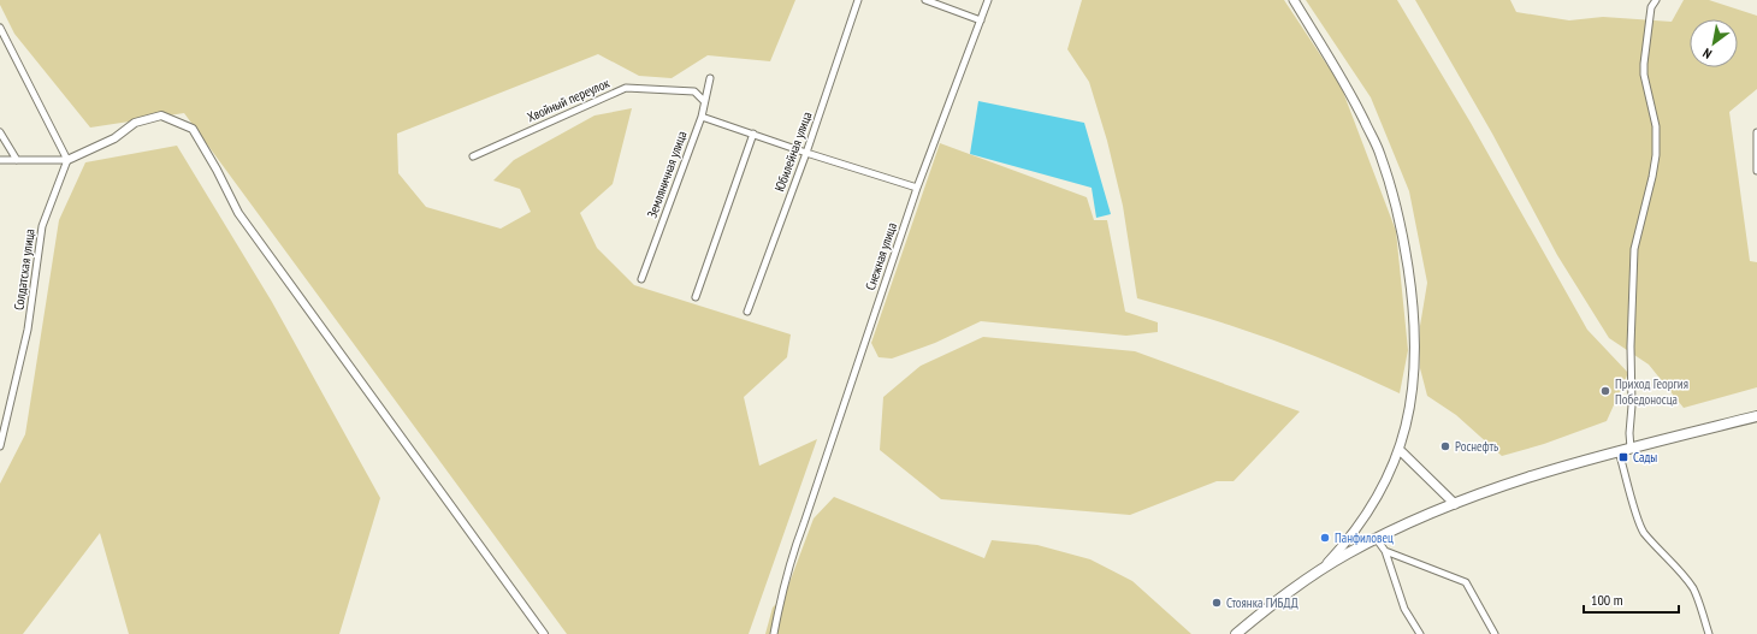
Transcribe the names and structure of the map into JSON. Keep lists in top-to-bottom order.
{
  "streets": {
    "street": [
      "Хвойный переулок",
      "Юбилейная улица",
      "Земляничная улица",
      "Снежная улица",
      "Солдатская улица"
    ]
  },
  "crossings": [
    ["Хвойный переулок", "Земляничная улица"]
  ],
  "places": {
    "other": [
      "Приход Георгия Победоносца",
      "Роснефть",
      "Панфиловец",
      "Стоянка ГИБДД"
    ],
    "transit": ["Сады"]
  },
  "scale_bar": "100 m",
  "north": "bottom left"
}
